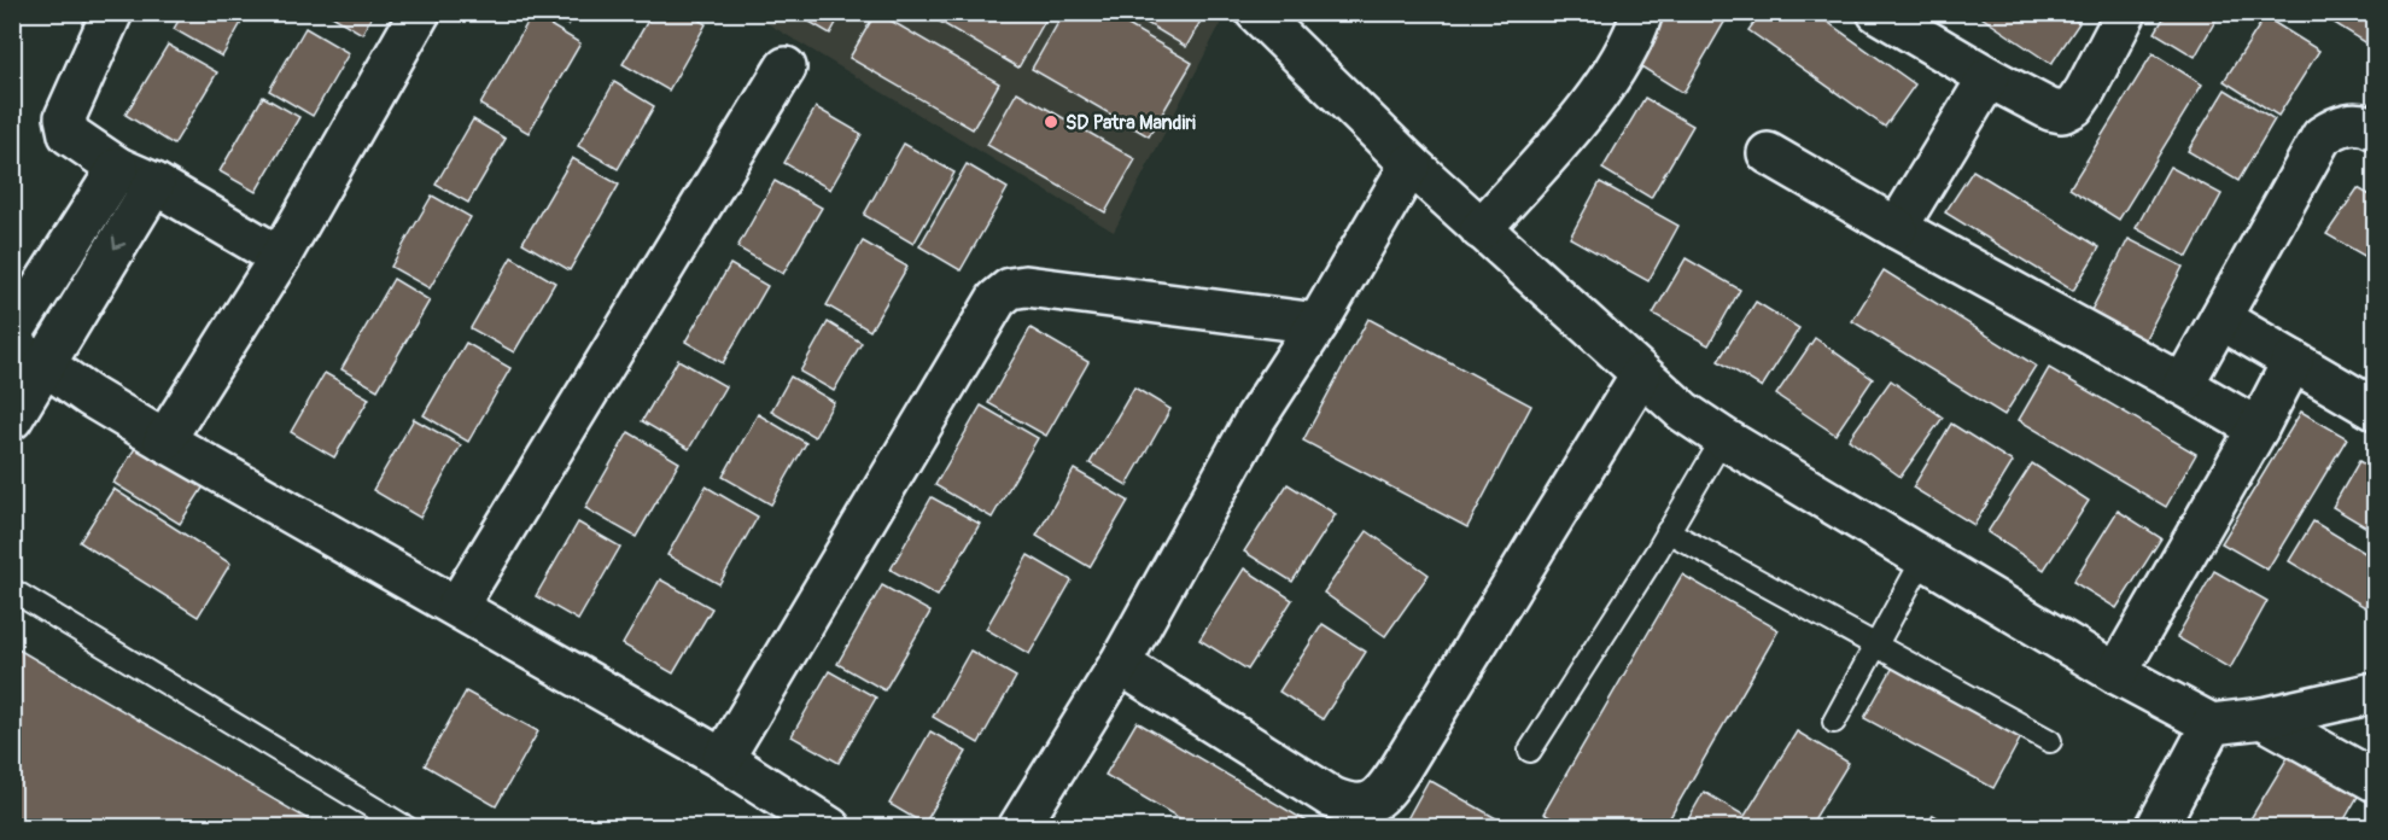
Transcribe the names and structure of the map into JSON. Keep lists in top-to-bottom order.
{
  "places": ["SD Patra Mandiri"]
}
